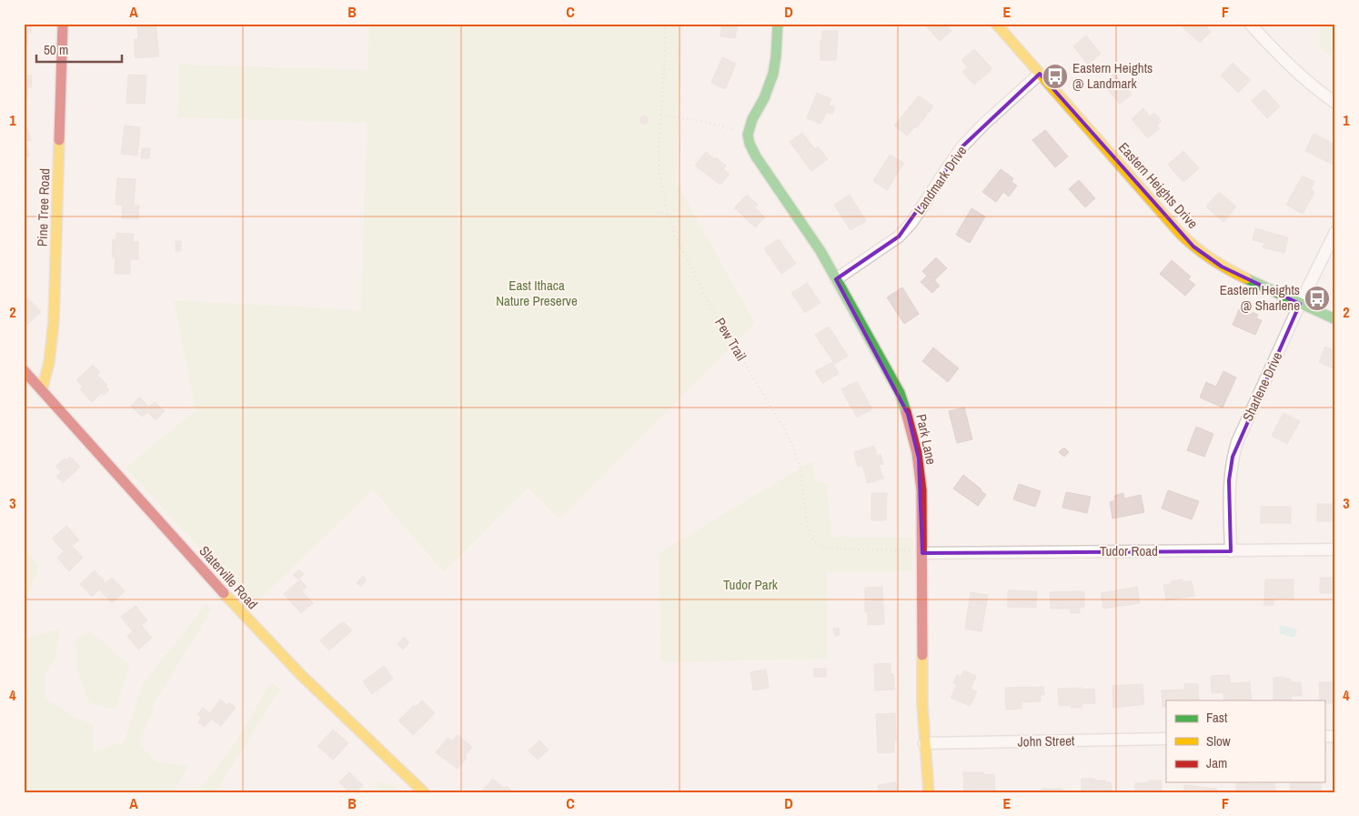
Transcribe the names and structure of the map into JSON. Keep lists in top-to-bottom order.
{
  "streets": {
    "main road": [
      "Eastern Heights Drive",
      "Pine Tree Road",
      "Park Lane",
      "Slaterville Road"
    ],
    "street": [
      "Landmark Drive",
      "Sharlene Drive",
      "Tudor Road",
      "John Street"
    ],
    "path": ["Pew Trail"]
  },
  "crossings": [
    ["Landmark Drive", "Eastern Heights Drive"],
    ["Landmark Drive", "Park Lane"],
    ["Eastern Heights Drive", "Sharlene Drive"],
    ["Pine Tree Road", "Slaterville Road"],
    ["Pew Trail", "Park Lane"],
    ["Pew Trail", "Tudor Road"],
    ["Sharlene Drive", "Tudor Road"],
    ["Park Lane", "Tudor Road"],
    ["Park Lane", "John Street"]
  ],
  "parks": ["East Ithaca Nature Preserve", "Tudor Park"],
  "places": {
    "bus stop": ["Eastern Heights @ Landmark", "Eastern Heights @ Sharlene"]
  },
  "legend": ["Fast", "Slow", "Jam"],
  "scale_bar": "50 m",
  "grid": {
    "columns": [
      "A",
      "B",
      "C",
      "D",
      "E",
      "F"
    ],
    "rows": [
      "1",
      "2",
      "3",
      "4"
    ]
  }
}
